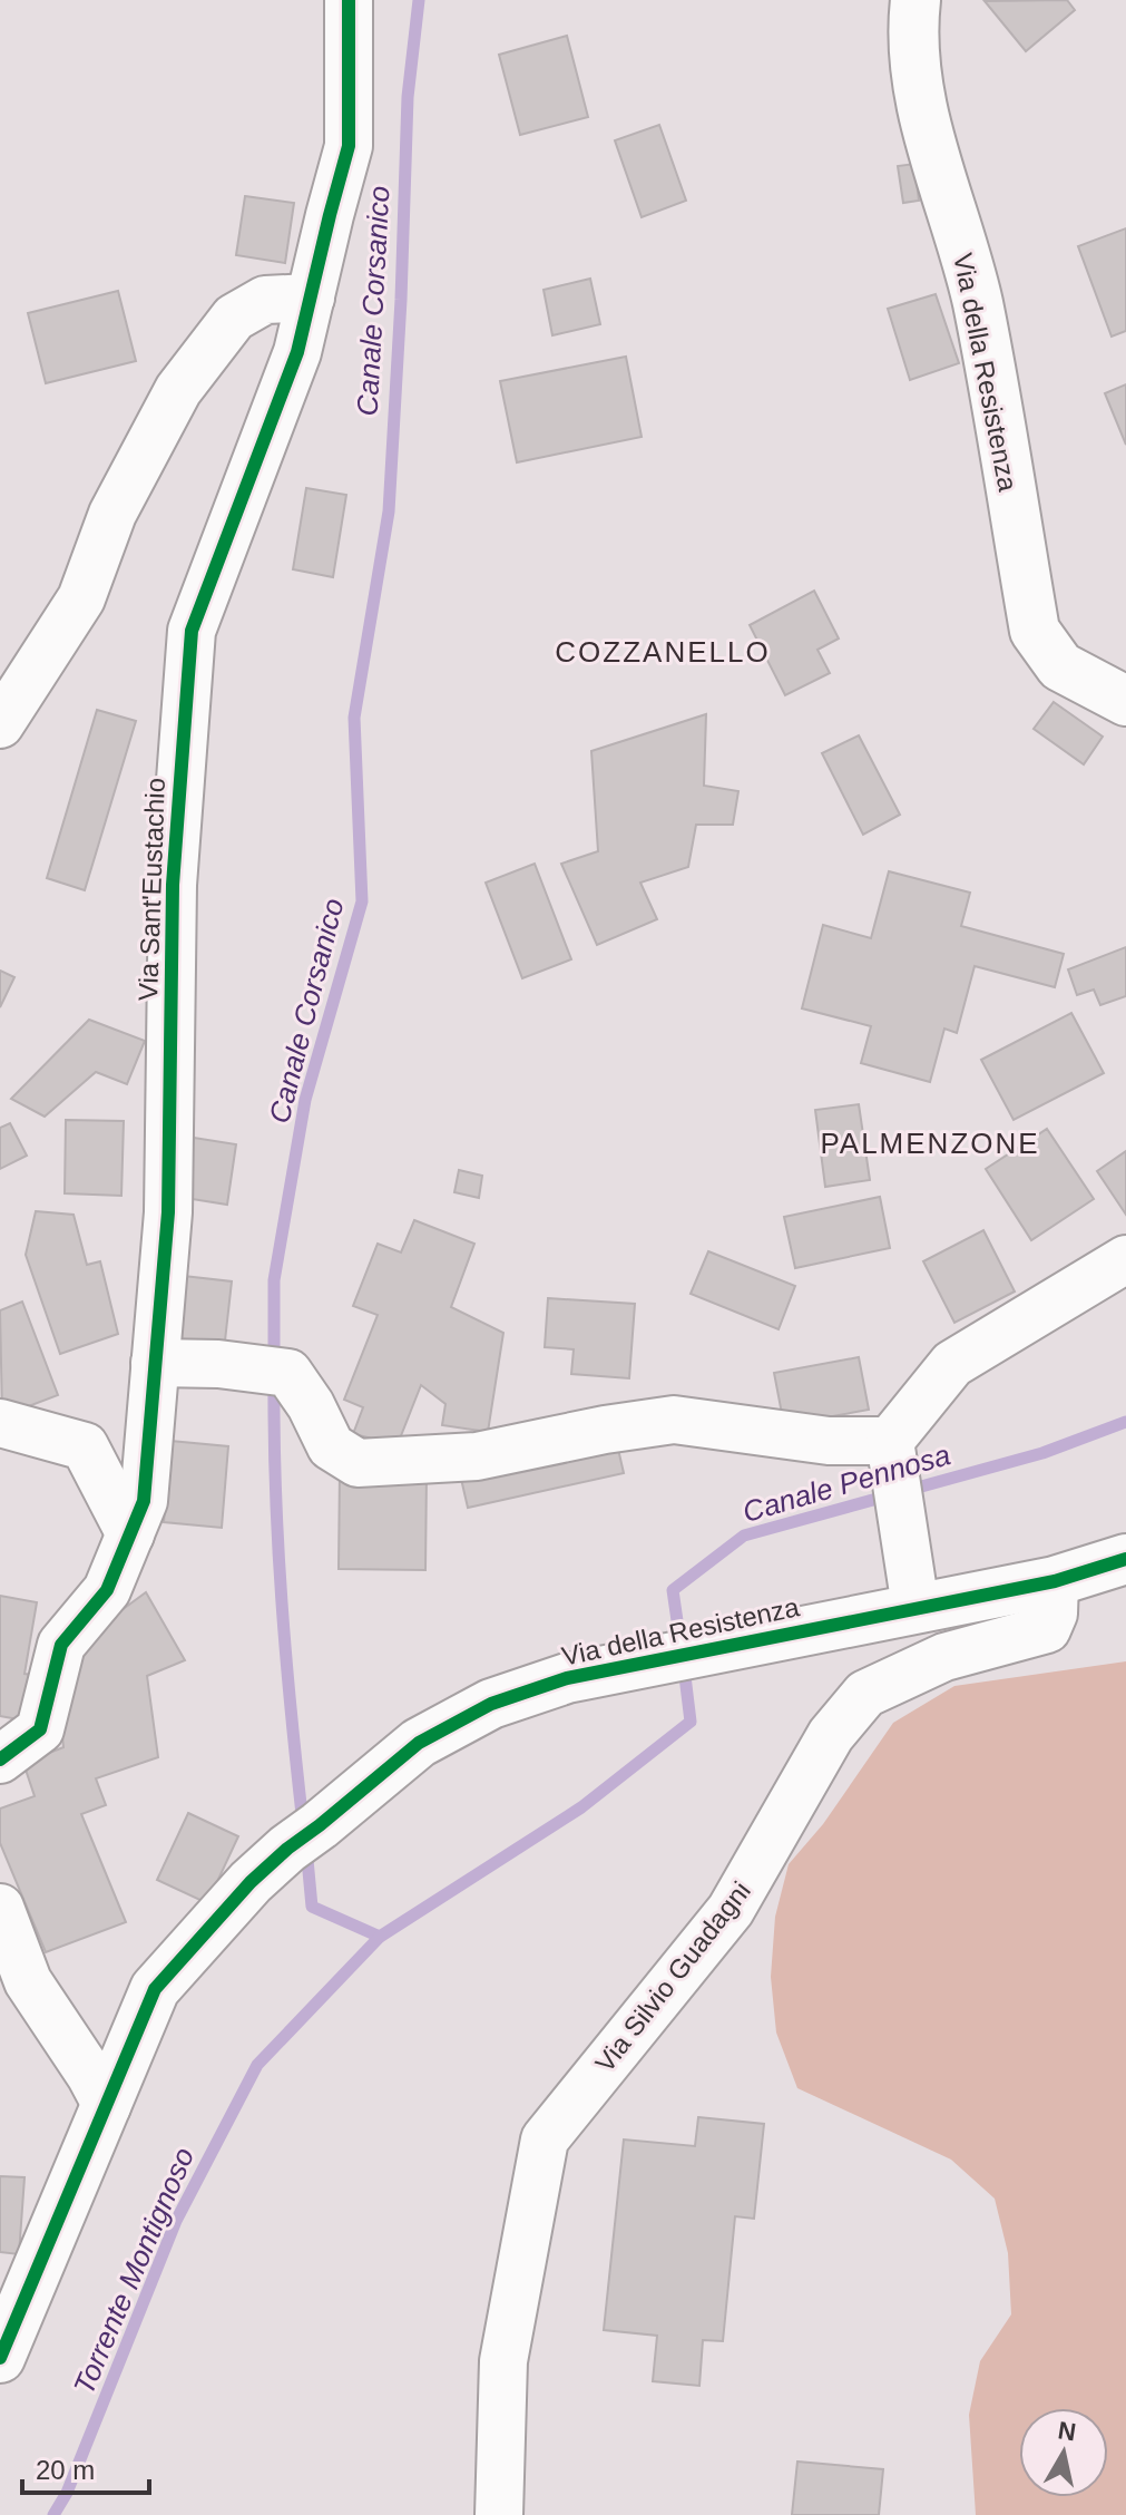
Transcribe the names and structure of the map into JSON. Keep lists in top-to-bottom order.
{
  "streets": {
    "street": ["Via della Resistenza", "Via Sant'Eustachio", "Via Silvio Guadagni"]
  },
  "crossings": [
    ["Via della Resistenza", "Via Silvio Guadagni"]
  ],
  "districts": ["COZZANELLO", "PALMENZONE"],
  "water": ["Canale Corsanico", "Canale Pennosa", "Torrente Montignoso"],
  "scale_bar": "20 m",
  "north": "top"
}
